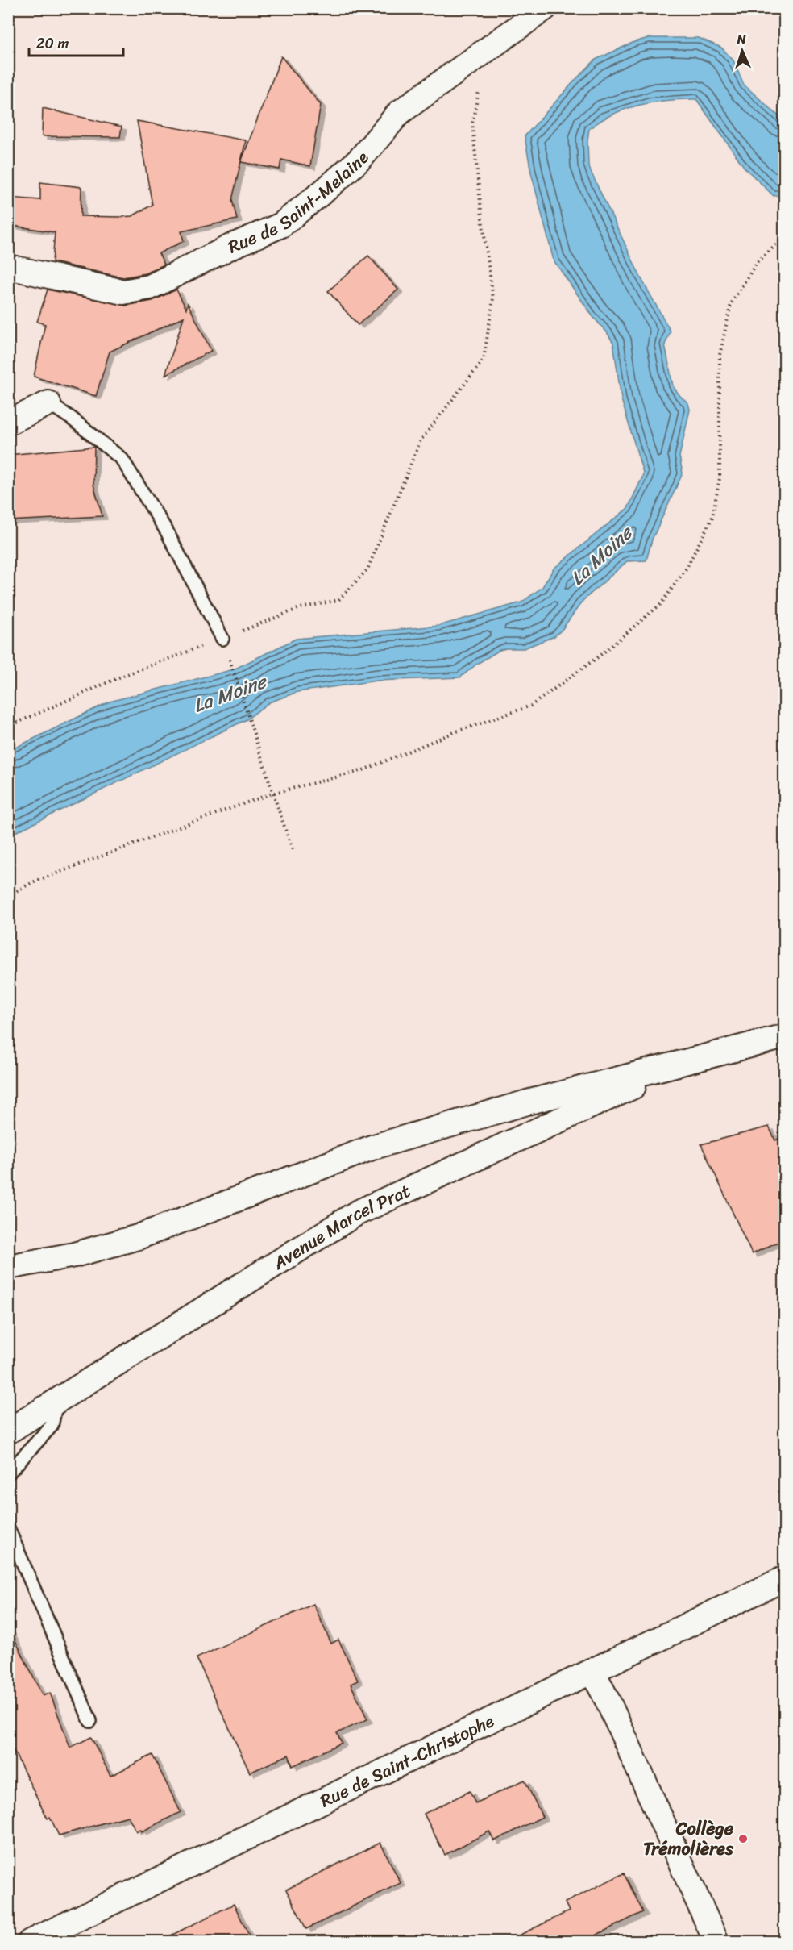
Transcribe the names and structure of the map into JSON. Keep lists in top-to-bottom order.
{
  "streets": {
    "street": ["Rue de Saint-Melaine", "Avenue Marcel Prat", "Rue de Saint-Christophe"]
  },
  "water": ["La Moine"],
  "places": ["Collège Trémolières"],
  "scale_bar": "20 m",
  "north": "top"
}
